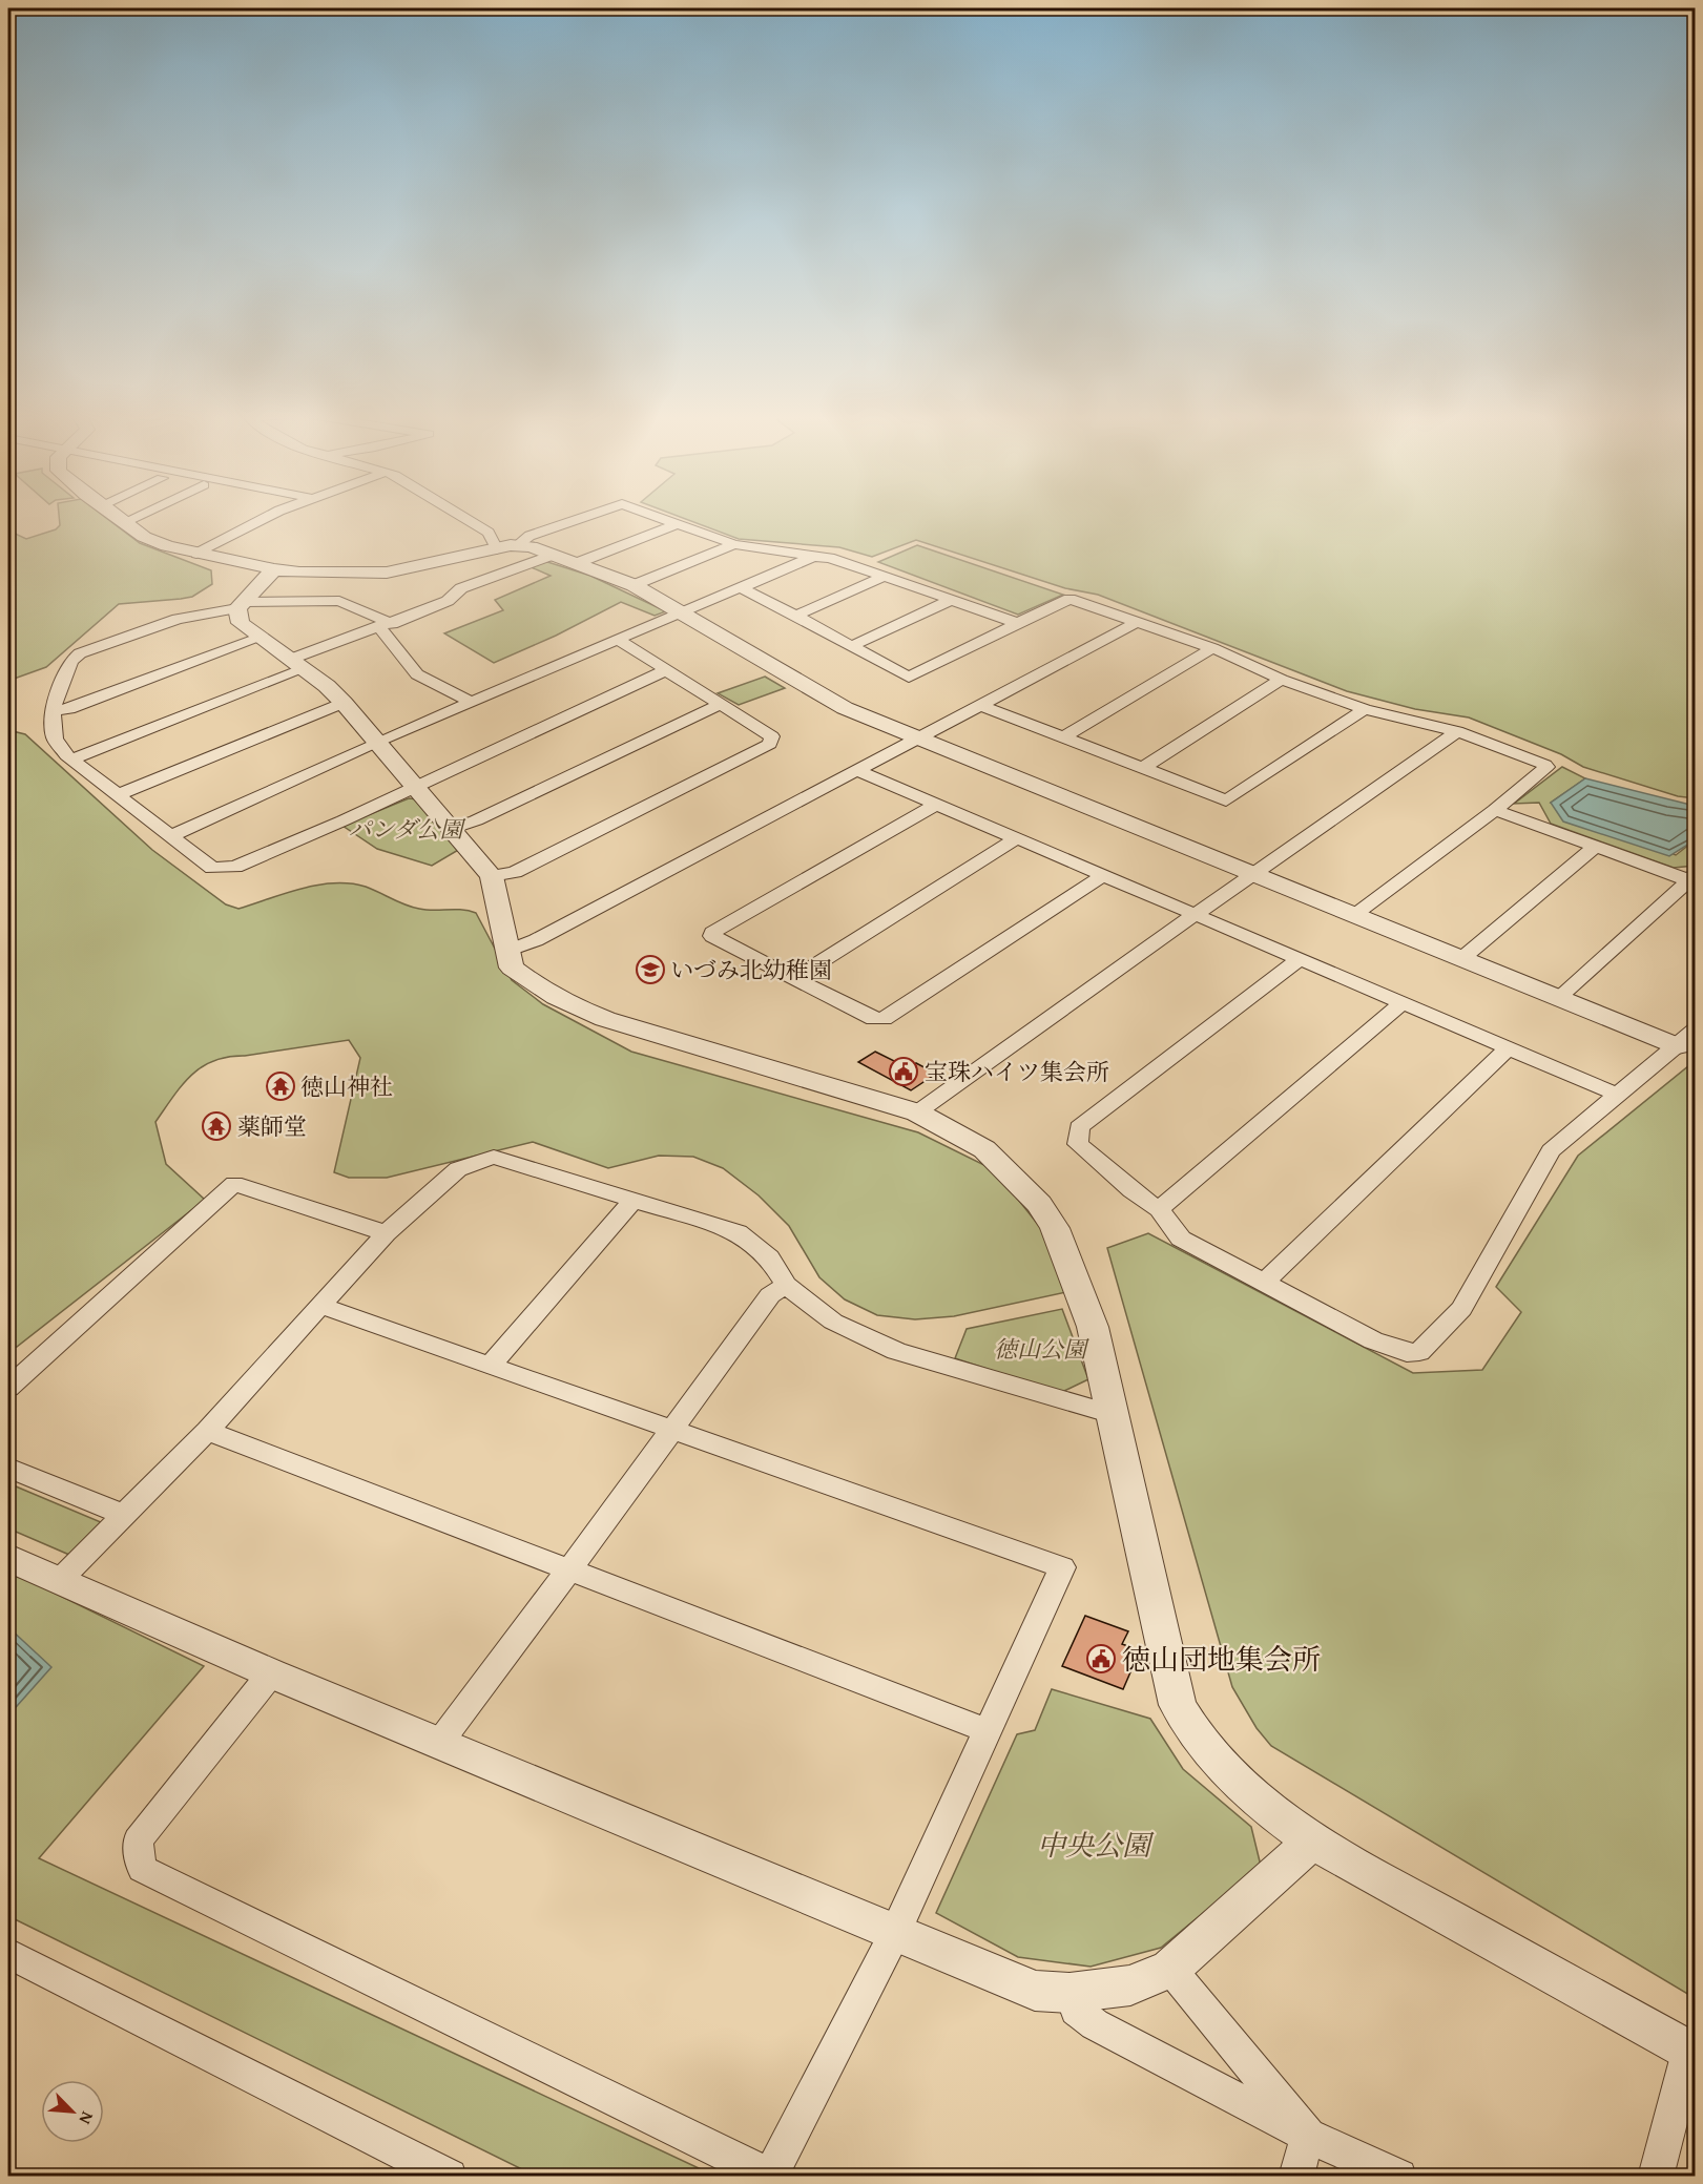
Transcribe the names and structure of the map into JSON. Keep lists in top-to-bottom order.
{
  "parks": ["パンダ公園", "徳山公園", "中央公園"],
  "places": {
    "school or university": ["いづみ北幼稚園"],
    "public building": ["宝珠ハイツ集会所", "徳山団地集会所"],
    "temple": ["徳山神社", "薬師堂"]
  },
  "north": "bottom right"
}
